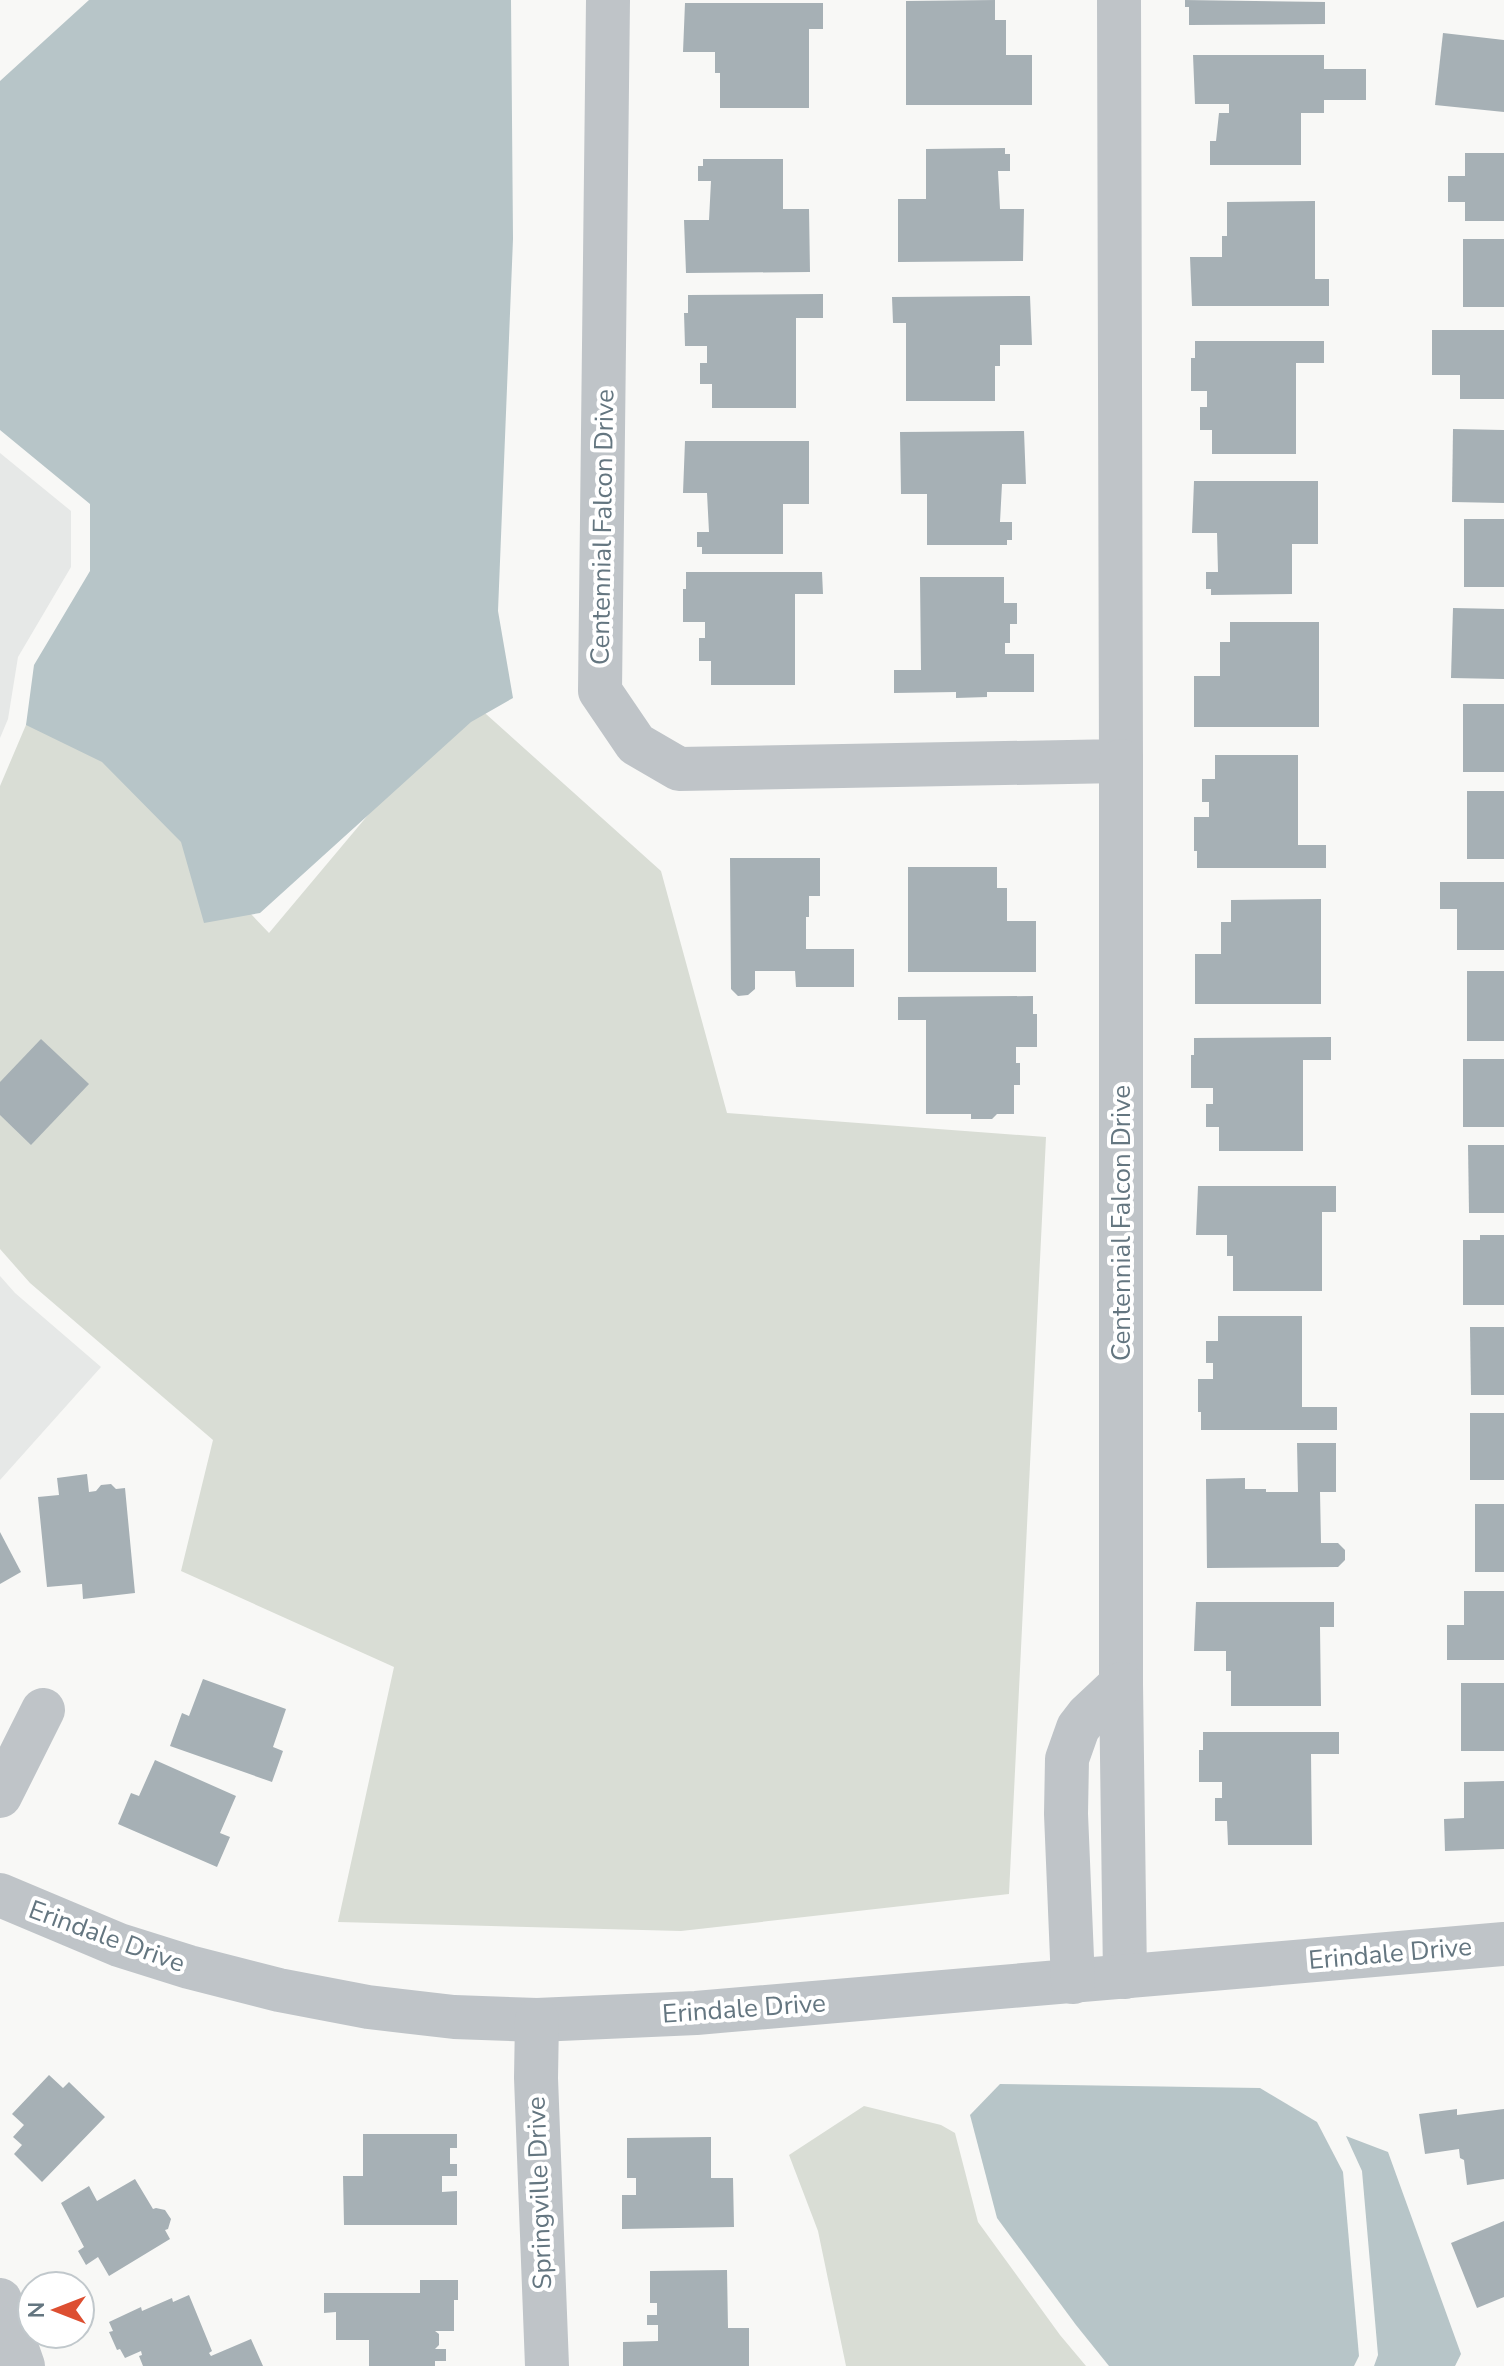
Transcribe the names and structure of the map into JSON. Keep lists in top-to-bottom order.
{
  "streets": {
    "street": ["Centennial Falcon Drive", "Erindale Drive", "Springville Drive"]
  },
  "crossings": [
    ["Centennial Falcon Drive", "Erindale Drive"],
    ["Erindale Drive", "Springville Drive"]
  ],
  "north": "left"
}
